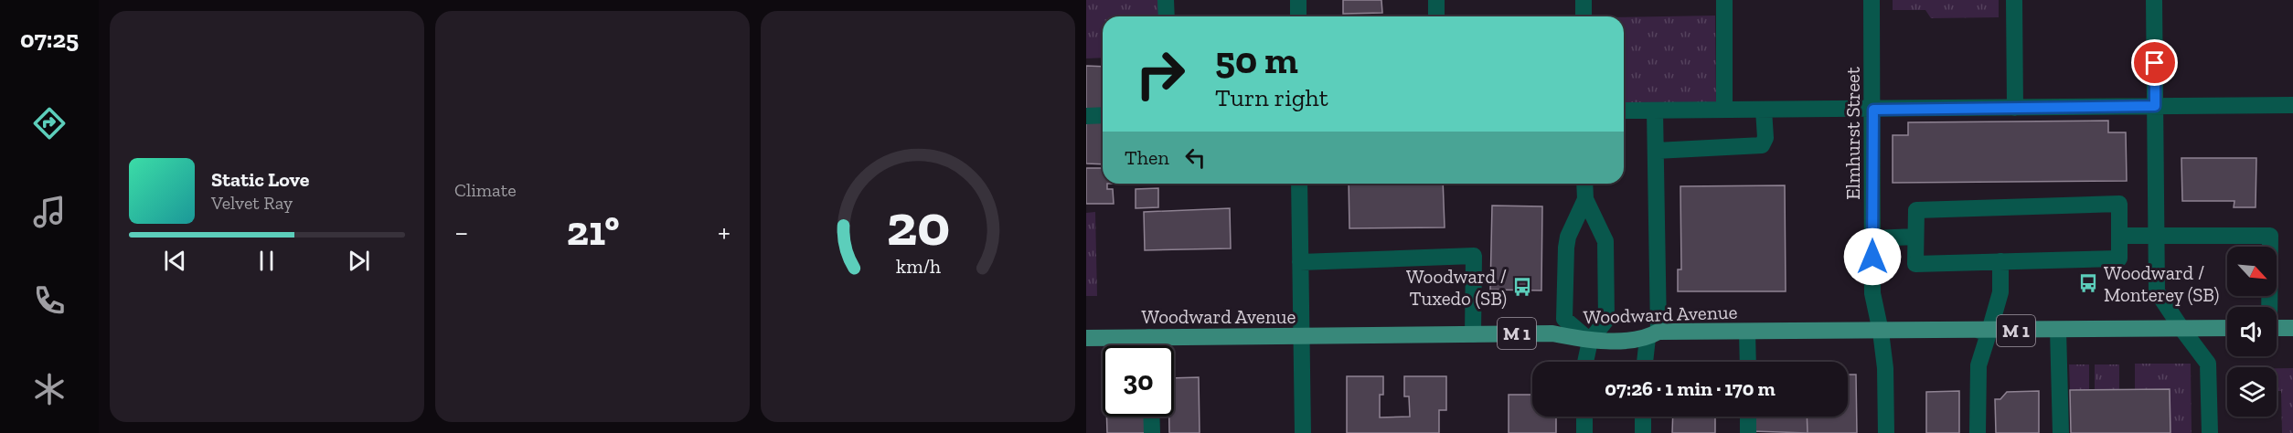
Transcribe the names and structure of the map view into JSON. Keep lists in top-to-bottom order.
{
  "streets": {
    "main road": ["Woodward Avenue", "M 1"],
    "street": ["Elmhurst Street"]
  },
  "crossings": [
    ["Elmhurst Street", "Woodward Avenue"]
  ],
  "places": {
    "bus stop": ["Woodward / Monterey (SB)", "Woodward / Tuxedo (SB)"]
  },
  "north": "bottom right",
  "page": {
    "tabs": "07:25",
    "tile": "Climate",
    "turn": ["50 m", "Turn right"],
    "then": "Then",
    "song": ["Static Love", "Velvet Ray"],
    "heat": ["−", "21°", "+"],
    "limit": "30",
    "trip": "07:26 · 1 min · 170 m",
    "gauge": ["20", "km/h"]
  }
}
